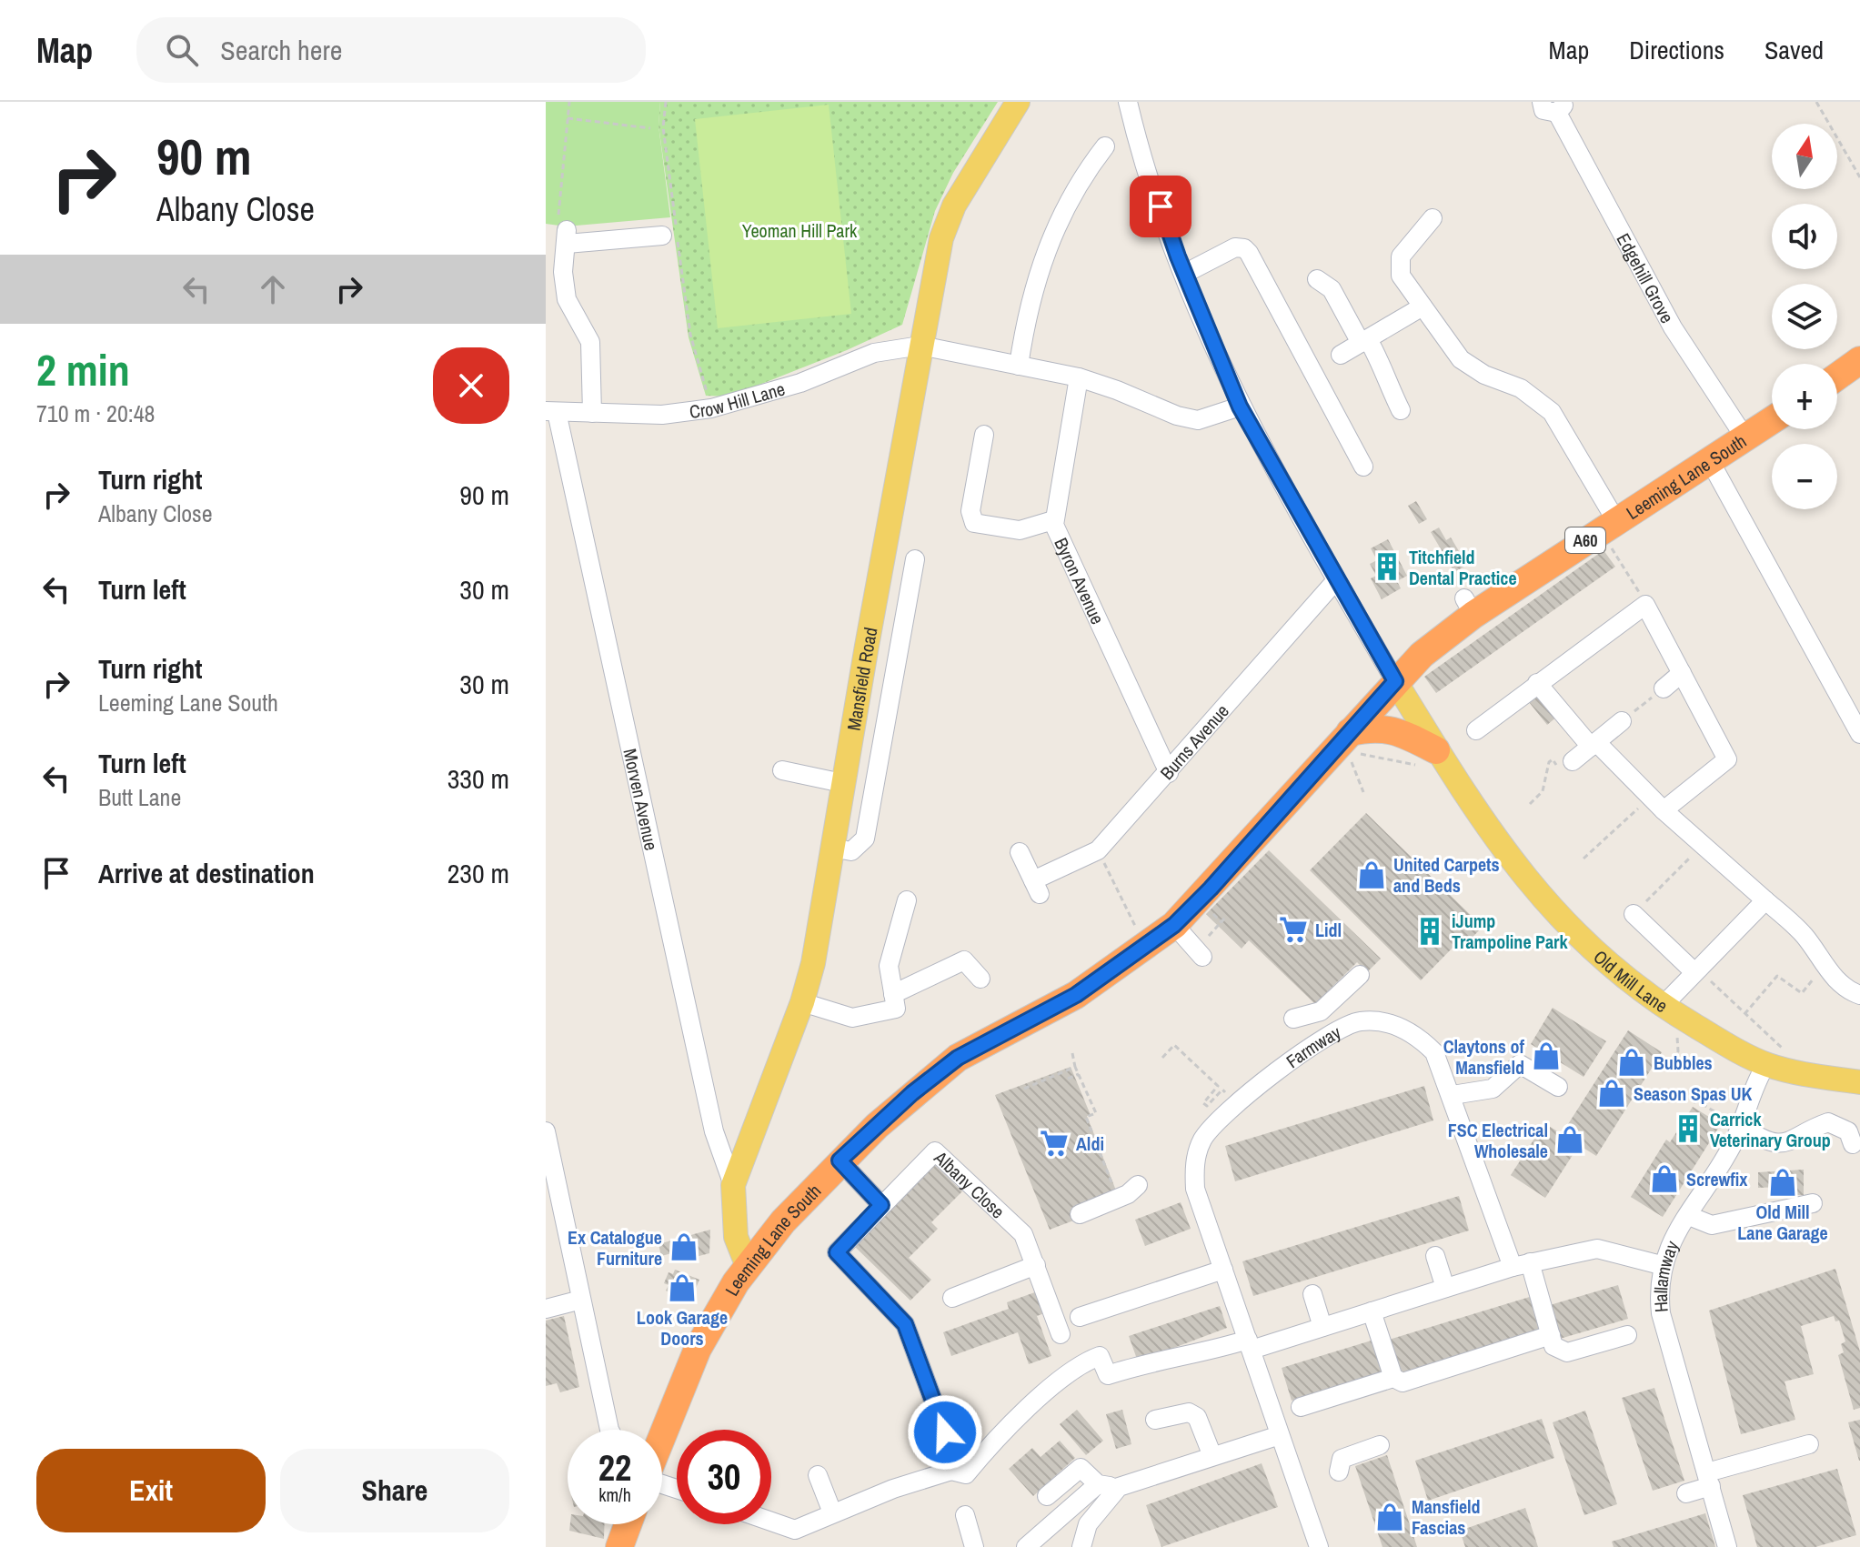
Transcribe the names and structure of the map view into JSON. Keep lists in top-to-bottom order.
{
  "streets": {
    "highway": ["Leeming Lane South", "A60"],
    "main road": ["Mansfield Road", "Old Mill Lane"],
    "street": [
      "Edgehill Grove",
      "Crow Hill Lane",
      "Byron Avenue",
      "Burns Avenue",
      "Morven Avenue",
      "Farmway",
      "Albany Close",
      "Hallamway"
    ]
  },
  "crossings": [
    ["Edgehill Grove", "Leeming Lane South"],
    ["Crow Hill Lane", "Mansfield Road"],
    ["Crow Hill Lane", "Morven Avenue"],
    ["Leeming Lane South", "Mansfield Road"],
    ["Leeming Lane South", "Old Mill Lane"],
    ["Byron Avenue", "Burns Avenue"],
    ["Mansfield Road", "Morven Avenue"],
    ["Old Mill Lane", "Hallamway"]
  ],
  "parks": ["Yeoman Hill Park"],
  "places": {
    "building": ["Titchfield Dental Practice", "iJump Trampoline Park", "Carrick Veterinary Group"],
    "shop": [
      "United Carpets and Beds",
      "Claytons of Mansfield",
      "Bubbles",
      "Season Spas UK",
      "FSC Electrical Wholesale",
      "Screwfix",
      "Old Mill Lane Garage",
      "Ex Catalogue Furniture",
      "Look Garage Doors",
      "Mansfield Fascias"
    ],
    "supermarket": ["Lidl", "Aldi"]
  },
  "north": "top",
  "page": {
    "header": "Map",
    "search": "Search here",
    "nav": ["Map", "Directions", "Saved"],
    "turn": ["90 m", "Albany Close"],
    "map_buttons": ["+", "−"],
    "heading": ["2 min", "710 m · 20:48"],
    "list": [
      {
        "name": "Turn right",
        "note": "Albany Close",
        "value": "90 m"
      },
      {
        "name": "Turn left",
        "value": "30 m"
      },
      {
        "name": "Turn right",
        "note": "Leeming Lane South",
        "value": "30 m"
      },
      {
        "name": "Turn left",
        "note": "Butt Lane",
        "value": "330 m"
      },
      {
        "name": "Arrive at destination",
        "value": "230 m"
      }
    ],
    "speed": "22 km/h",
    "limit": "30",
    "buttons": ["Exit", "Share"]
  }
}
